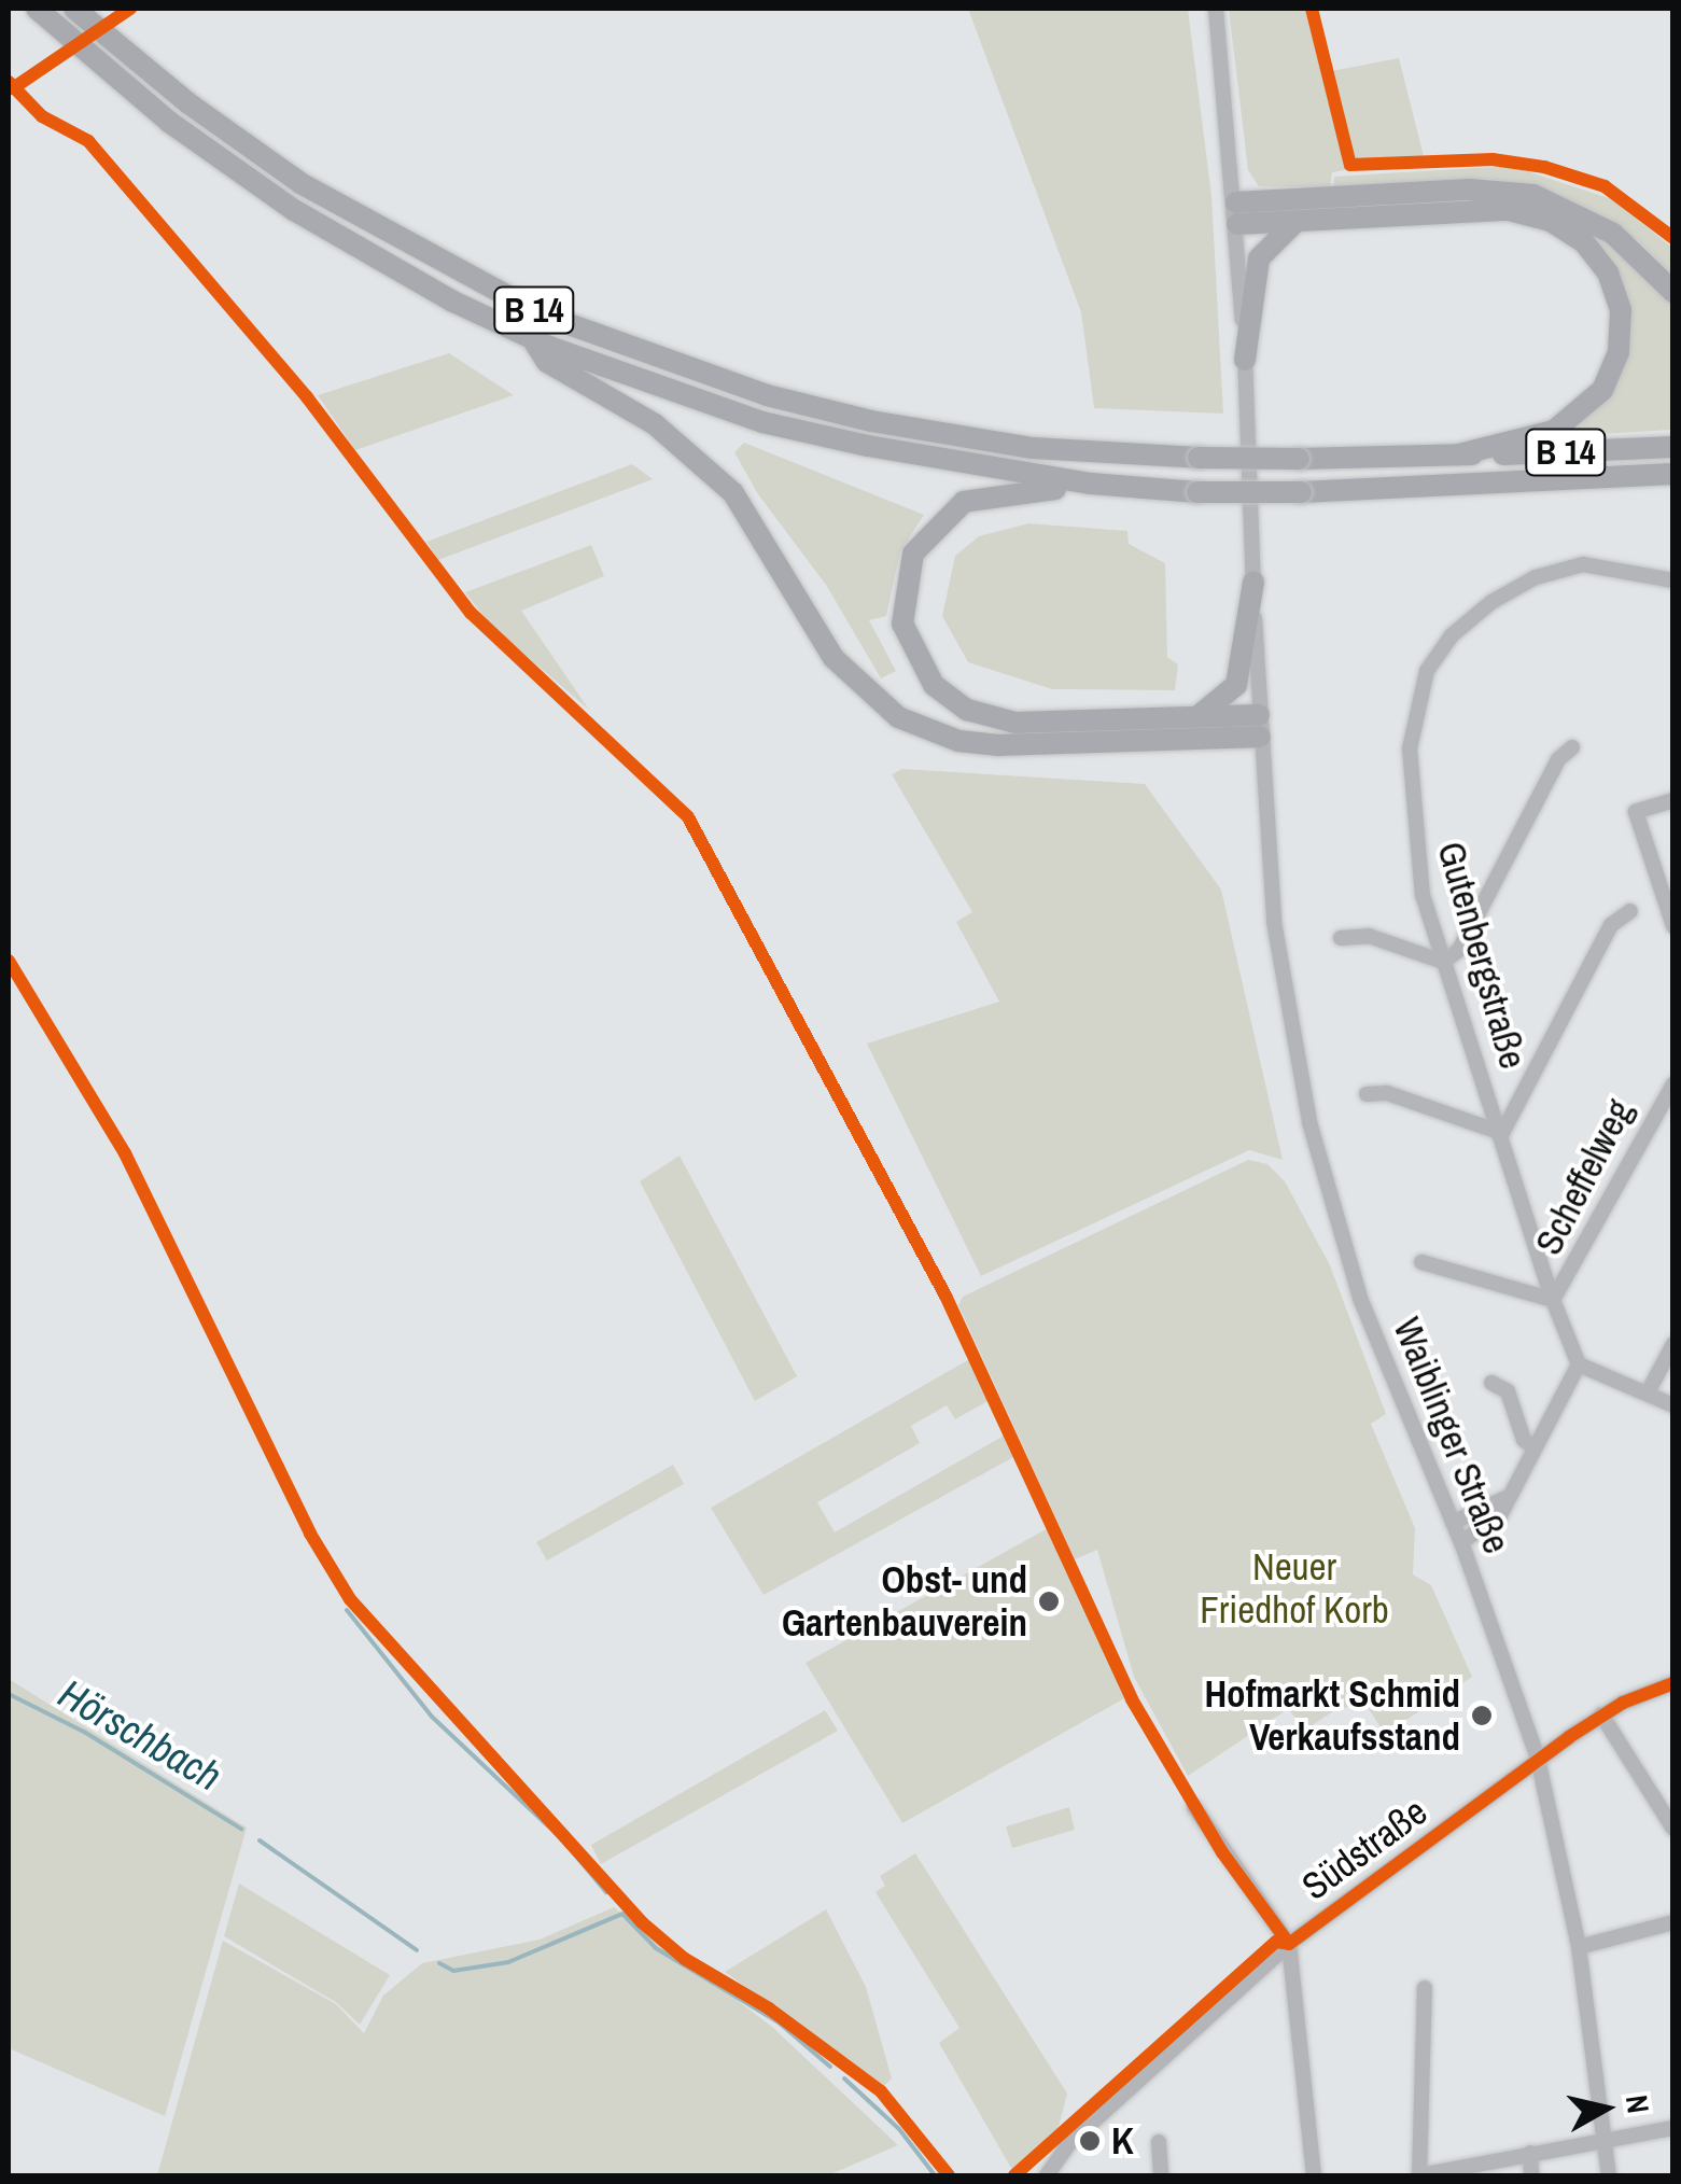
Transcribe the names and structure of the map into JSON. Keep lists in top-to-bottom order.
{
  "streets": {
    "highway": ["B 14"],
    "street": [
      "Gutenbergstraße",
      "Scheffelweg",
      "Waiblinger Straße",
      "Südstraße"
    ]
  },
  "crossings": [
    ["Gutenbergstraße", "Scheffelweg"],
    ["Waiblinger Straße", "Südstraße"]
  ],
  "water": ["Hörschbach"],
  "parks": ["Neuer Friedhof Korb"],
  "places": ["Obst- und Gartenbauverein", "Hofmarkt Schmid Verkaufsstand", "K"],
  "north": "right"
}
